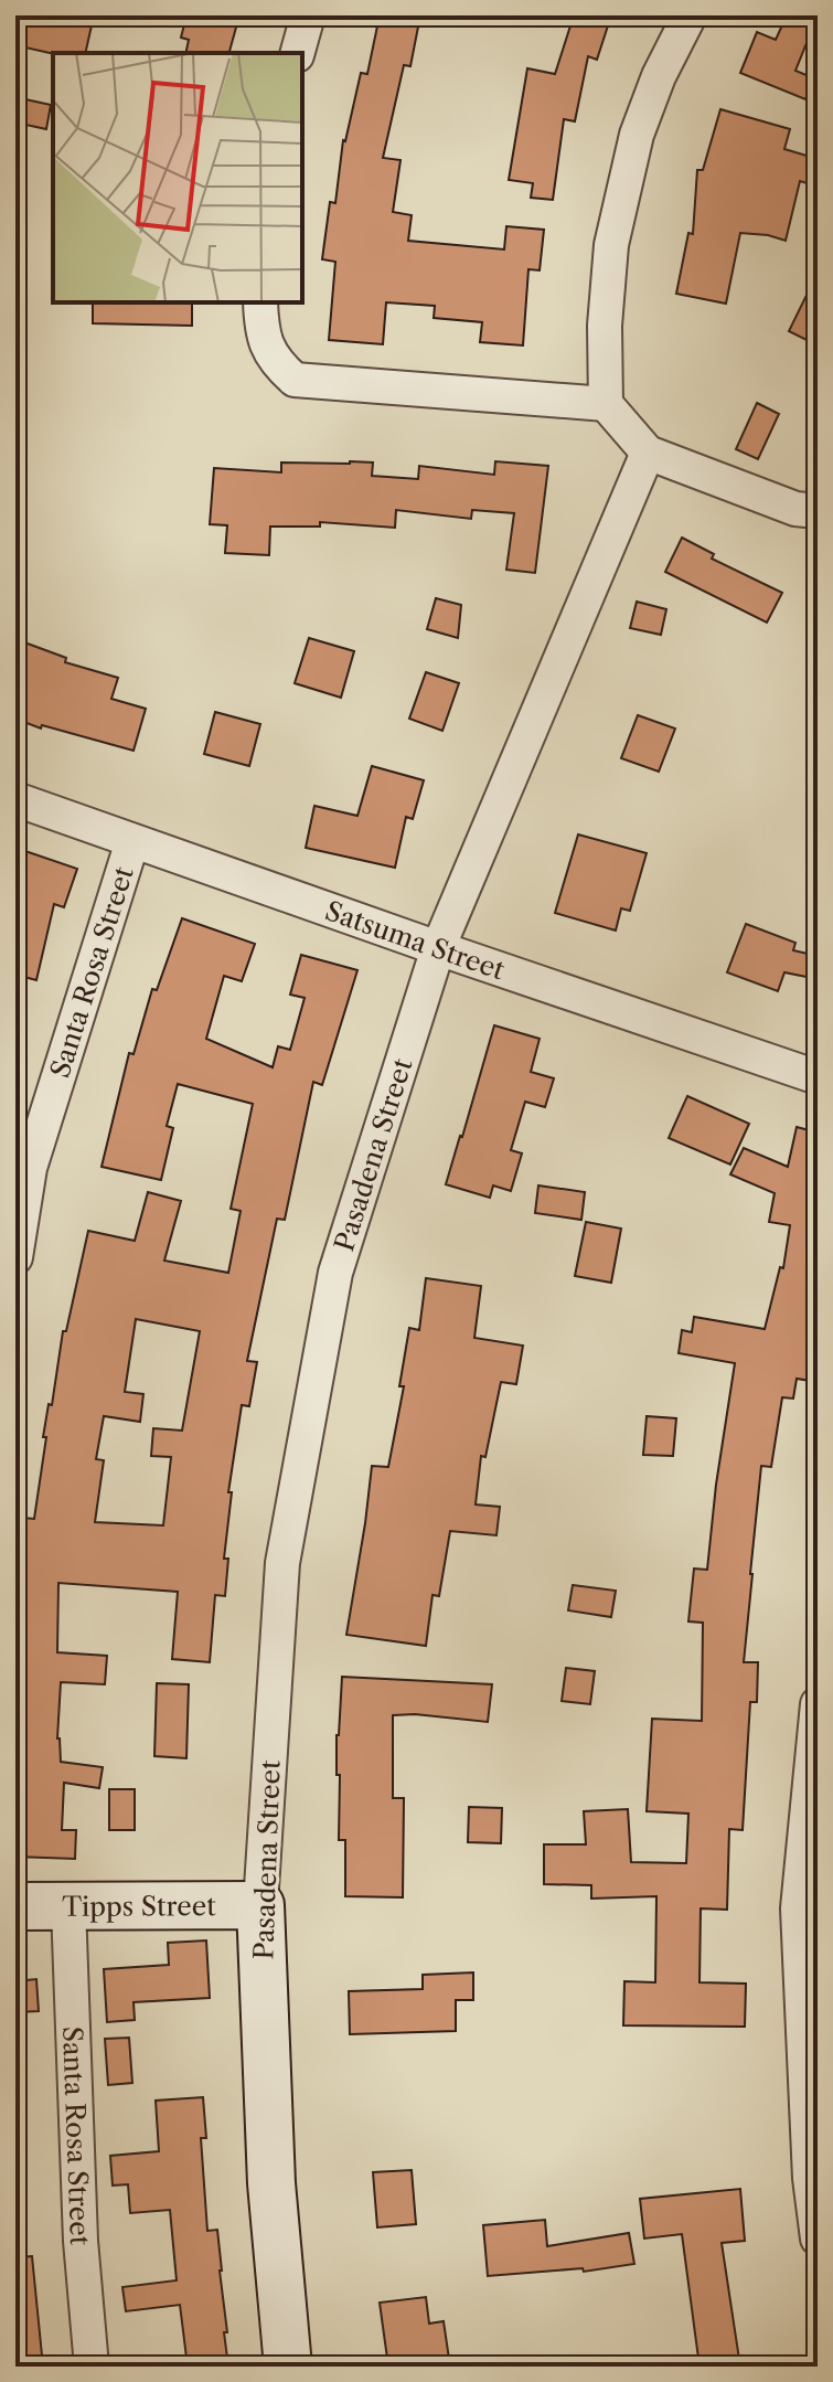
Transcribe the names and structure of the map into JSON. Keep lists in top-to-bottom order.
{
  "streets": {
    "street": [
      "Satsuma Street",
      "Santa Rosa Street",
      "Pasadena Street",
      "Tipps Street"
    ]
  },
  "crossings": [
    ["Satsuma Street", "Santa Rosa Street"],
    ["Satsuma Street", "Pasadena Street"],
    ["Santa Rosa Street", "Tipps Street"],
    ["Pasadena Street", "Tipps Street"]
  ]
}
